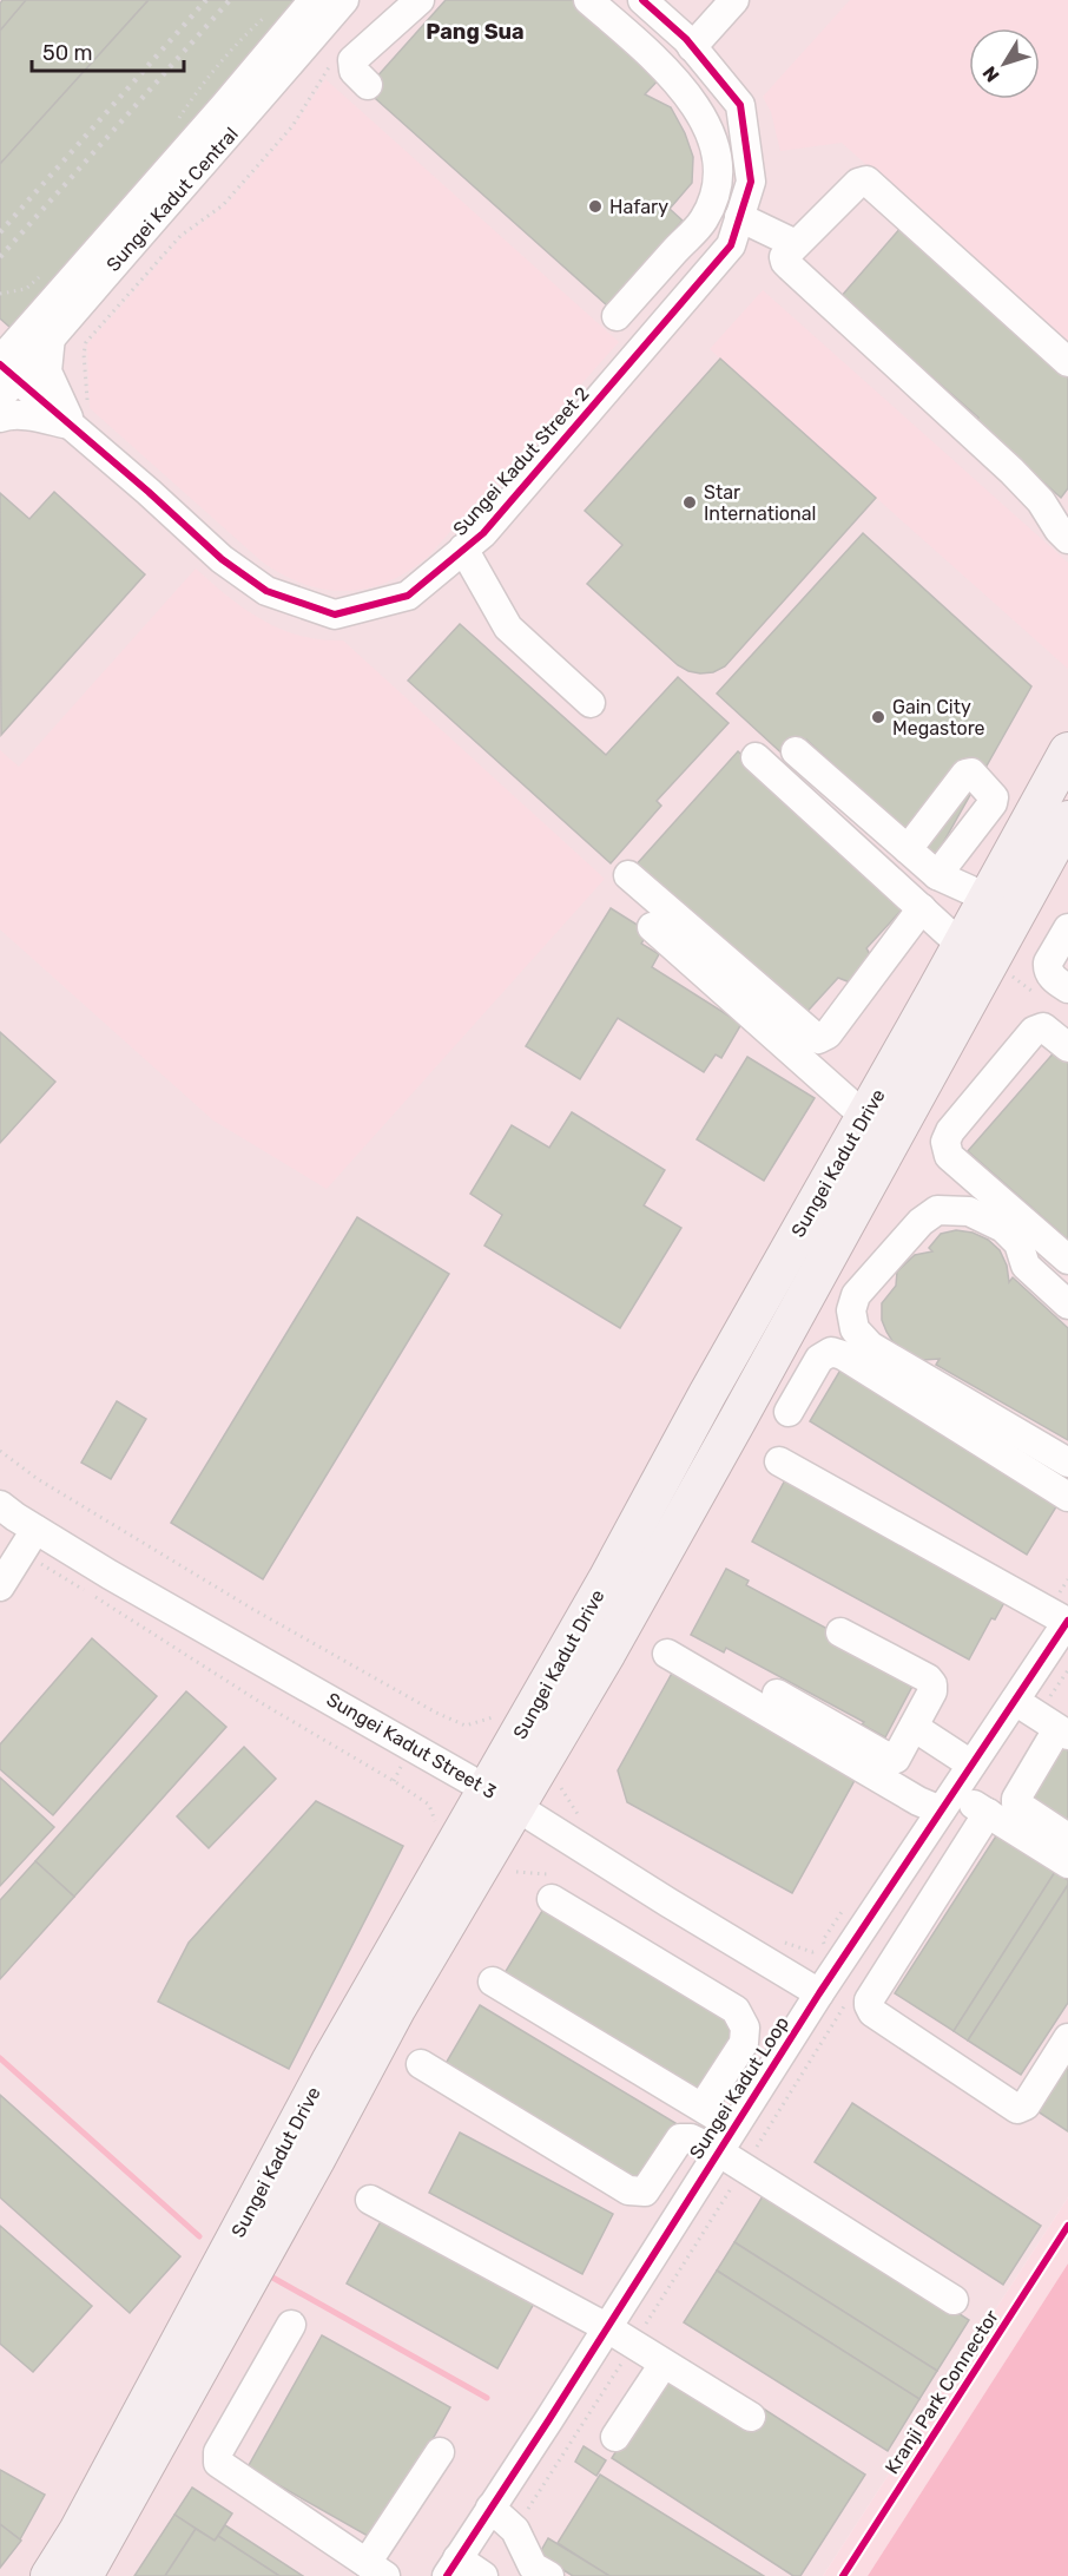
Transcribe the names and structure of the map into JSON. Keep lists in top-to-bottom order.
{
  "streets": {
    "main road": ["Sungei Kadut Drive"],
    "street": [
      "Sungei Kadut Central",
      "Sungei Kadut Street 2",
      "Sungei Kadut Street 3",
      "Sungei Kadut Loop"
    ],
    "cycle path": ["Kranji Park Connector"]
  },
  "crossings": [
    ["Sungei Kadut Central", "Sungei Kadut Street 2"],
    ["Sungei Kadut Drive", "Sungei Kadut Street 3"],
    ["Sungei Kadut Street 3", "Sungei Kadut Loop"]
  ],
  "districts": ["Pang Sua"],
  "places": ["Hafary", "Star International", "Gain City Megastore"],
  "scale_bar": "50 m",
  "north": "bottom left"
}
